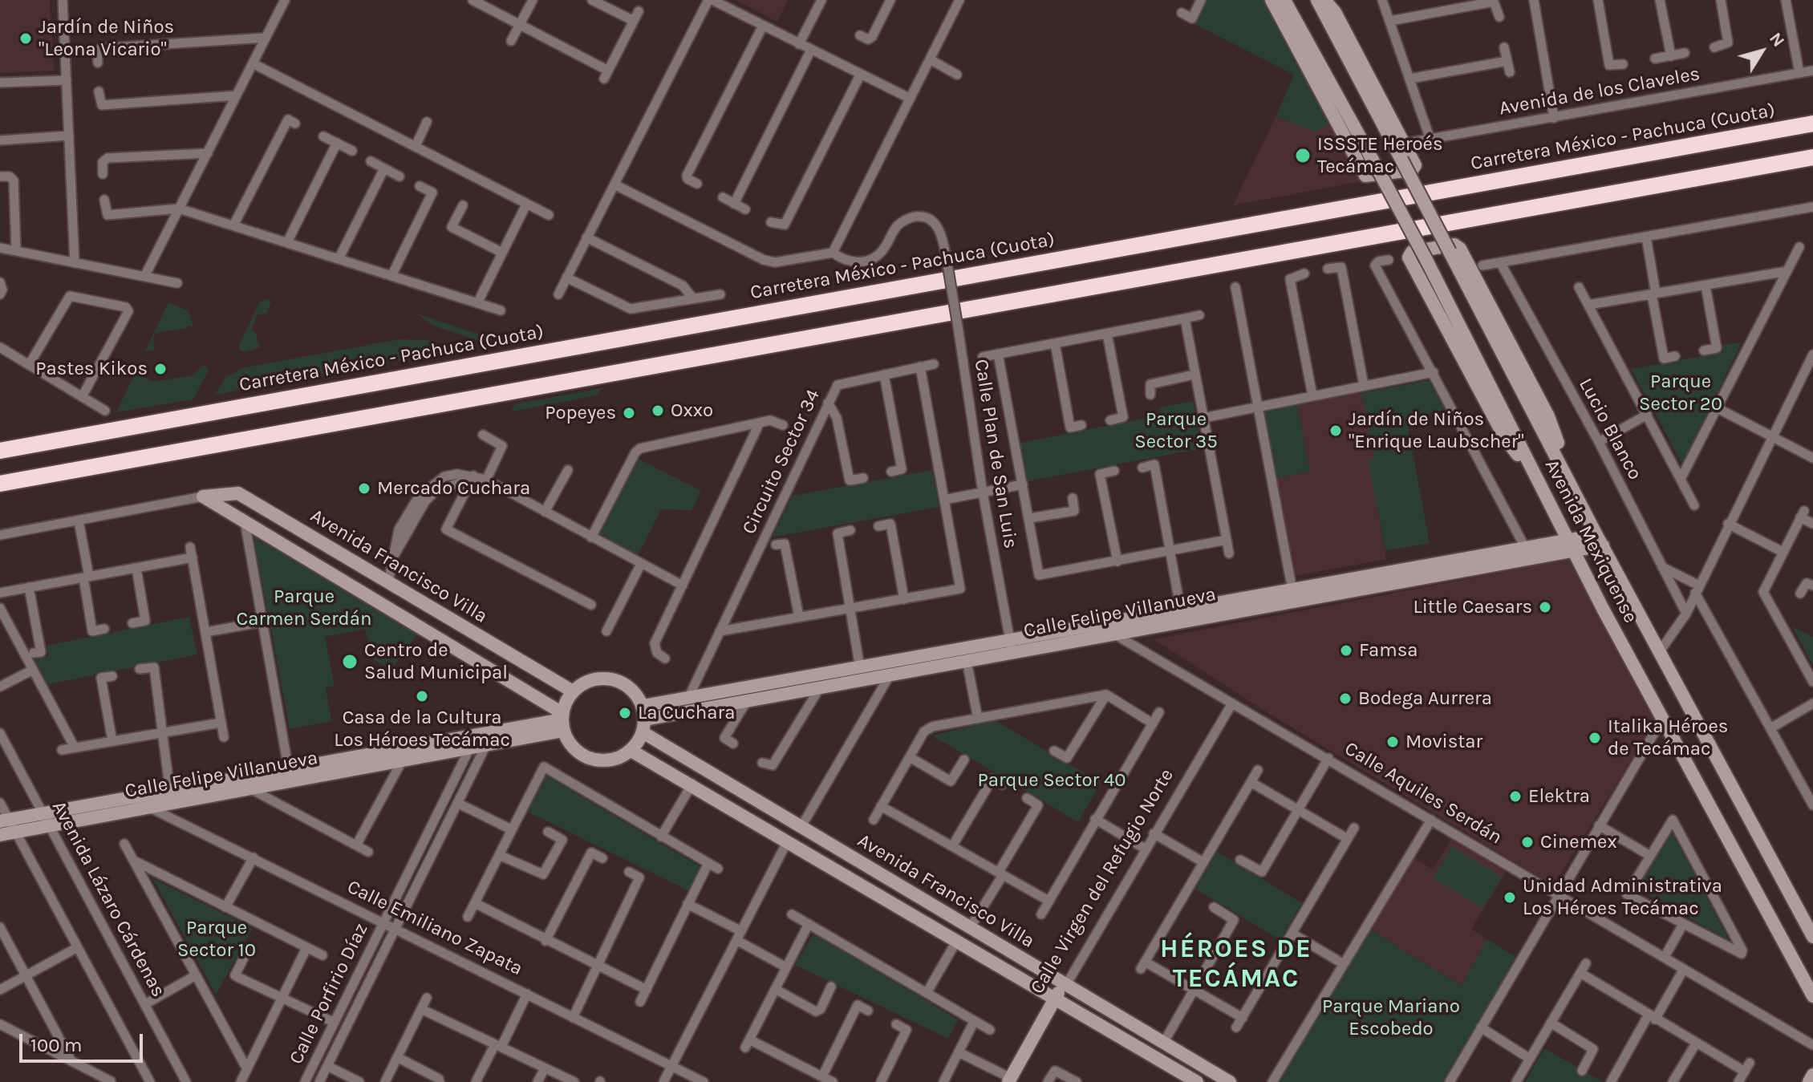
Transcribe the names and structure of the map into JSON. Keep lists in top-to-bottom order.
{
  "streets": {
    "highway": ["Carretera México - Pachuca (Cuota)"],
    "main road": [
      "Avenida Mexiquense",
      "Avenida Francisco Villa",
      "Calle Felipe Villanueva",
      "Calle Virgen del Refugio Norte"
    ],
    "street": [
      "Avenida de los Claveles",
      "Lucio Blanco",
      "Calle Plan de San Luis",
      "Circuito Sector 34",
      "Calle Aquiles Serdán",
      "Avenida Lázaro Cárdenas",
      "Calle Emiliano Zapata",
      "Calle Porfirio Díaz"
    ]
  },
  "crossings": [
    ["Calle Plan de San Luis", "Calle Felipe Villanueva"],
    ["Circuito Sector 34", "Calle Felipe Villanueva"],
    ["Avenida Mexiquense", "Calle Felipe Villanueva"],
    ["Avenida Francisco Villa", "Calle Felipe Villanueva"],
    ["Avenida Francisco Villa", "Calle Virgen del Refugio Norte"],
    ["Calle Felipe Villanueva", "Calle Aquiles Serdán"],
    ["Calle Felipe Villanueva", "Avenida Lázaro Cárdenas"],
    ["Calle Felipe Villanueva", "Calle Emiliano Zapata"],
    ["Calle Felipe Villanueva", "Calle Porfirio Díaz"],
    ["Calle Aquiles Serdán", "Calle Virgen del Refugio Norte"],
    ["Calle Emiliano Zapata", "Calle Porfirio Díaz"]
  ],
  "districts": ["HÉROES DE TECÁMAC"],
  "parks": [
    "Parque Sector 20",
    "Parque Sector 35",
    "Parque Carmen Serdán",
    "Parque Sector 40",
    "Parque Sector 10",
    "Parque Mariano Escobedo"
  ],
  "places": [
    "Jardín de Niños \"Leona Vicario\"",
    "ISSSTE Heroés Tecámac",
    "Pastes Kikos",
    "Oxxo",
    "Popeyes",
    "Jardín de Niños \"Enrique Laubscher\"",
    "Mercado Cuchara",
    "Little Caesars",
    "Famsa",
    "Centro de Salud Municipal",
    "Casa de la Cultura Los Héroes Tecámac",
    "Bodega Aurrera",
    "La Cuchara",
    "Italika Héroes de Tecámac",
    "Movistar",
    "Elektra",
    "Cinemex",
    "Unidad Administrativa Los Héroes Tecámac"
  ],
  "scale_bar": "100 m",
  "north": "top right"
}
